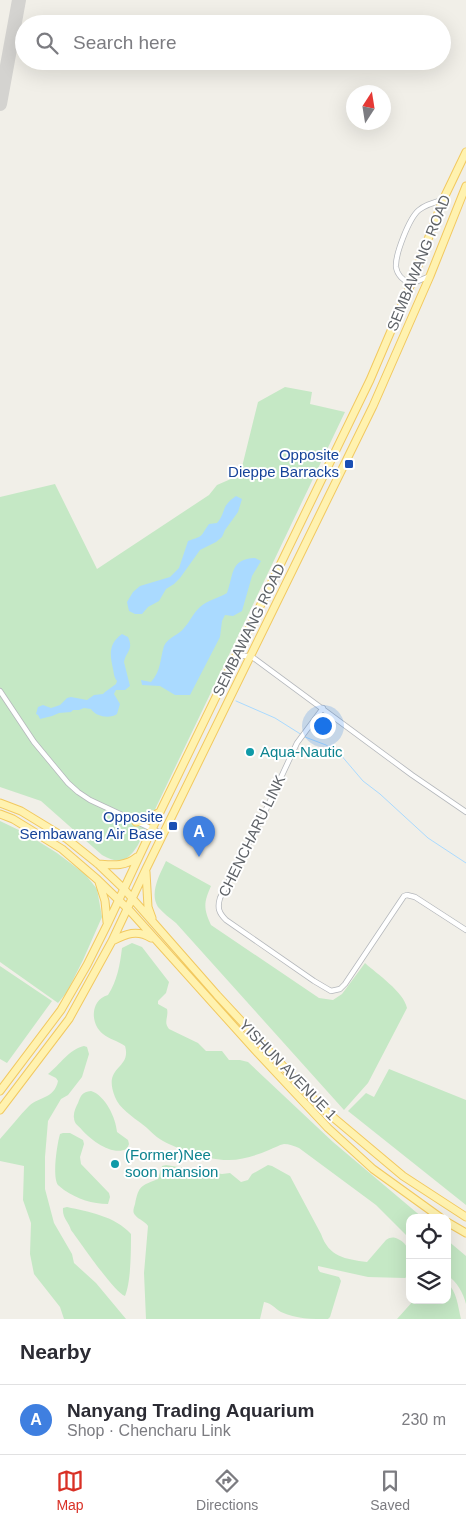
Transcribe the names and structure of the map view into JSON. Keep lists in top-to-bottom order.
{
  "streets": {
    "main road": ["SEMBAWANG ROAD", "YISHUN AVENUE 1"],
    "street": ["CHENCHARU LINK"]
  },
  "crossings": [
    ["SEMBAWANG ROAD", "YISHUN AVENUE 1"]
  ],
  "places": {
    "transit": ["Opposite Dieppe Barracks", "Opposite Sembawang Air Base"],
    "other": ["Aqua-Nautic", "(Former)Nee soon mansion"]
  },
  "north": "top",
  "page": {
    "search": "Search here",
    "pins": "A",
    "heading": "Nearby",
    "list": [
      {
        "mark": "A",
        "name": "Nanyang Trading Aquarium",
        "note": "Shop · Chencharu Link",
        "value": "230 m"
      }
    ],
    "nav": ["Map", "Directions", "Saved"]
  }
}
